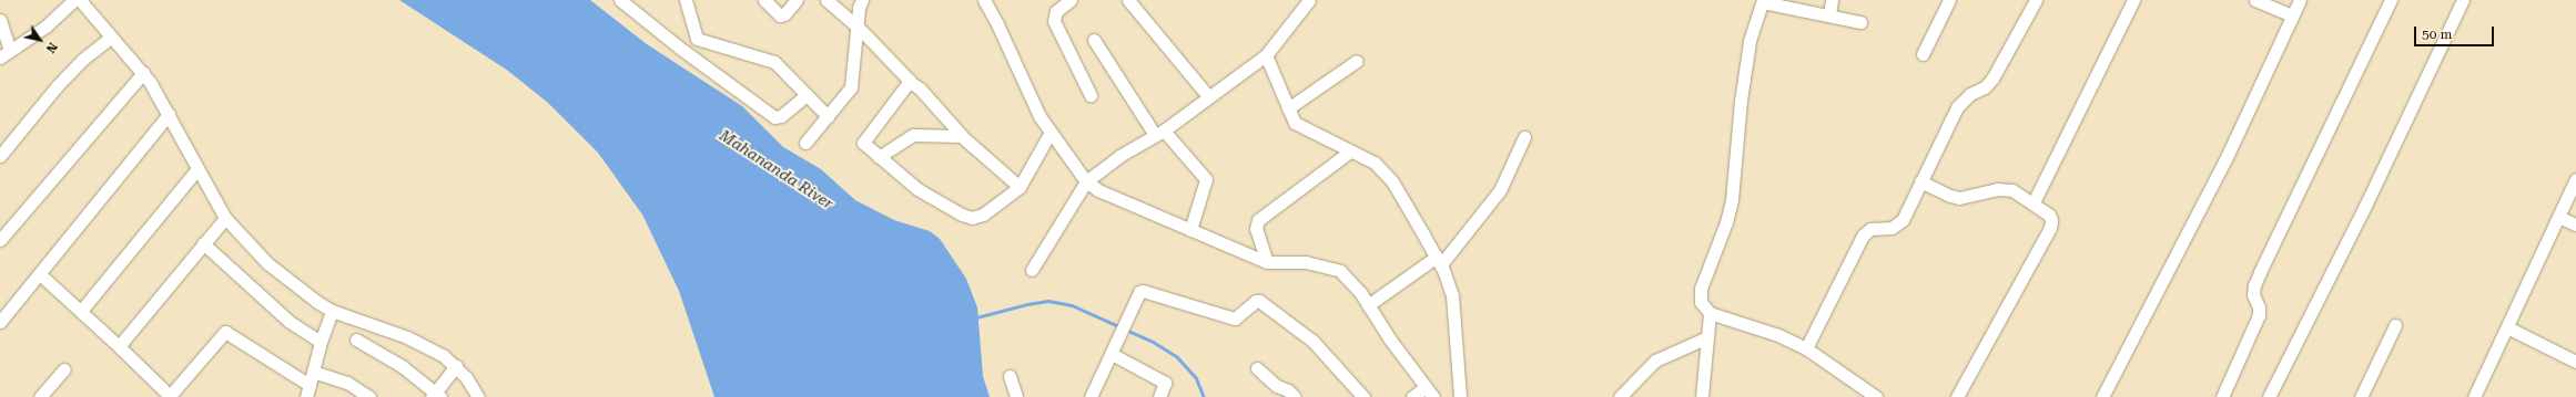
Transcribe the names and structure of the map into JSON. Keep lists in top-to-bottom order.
{
  "water": ["Mahananda River"],
  "scale_bar": "50 m",
  "north": "bottom right"
}
